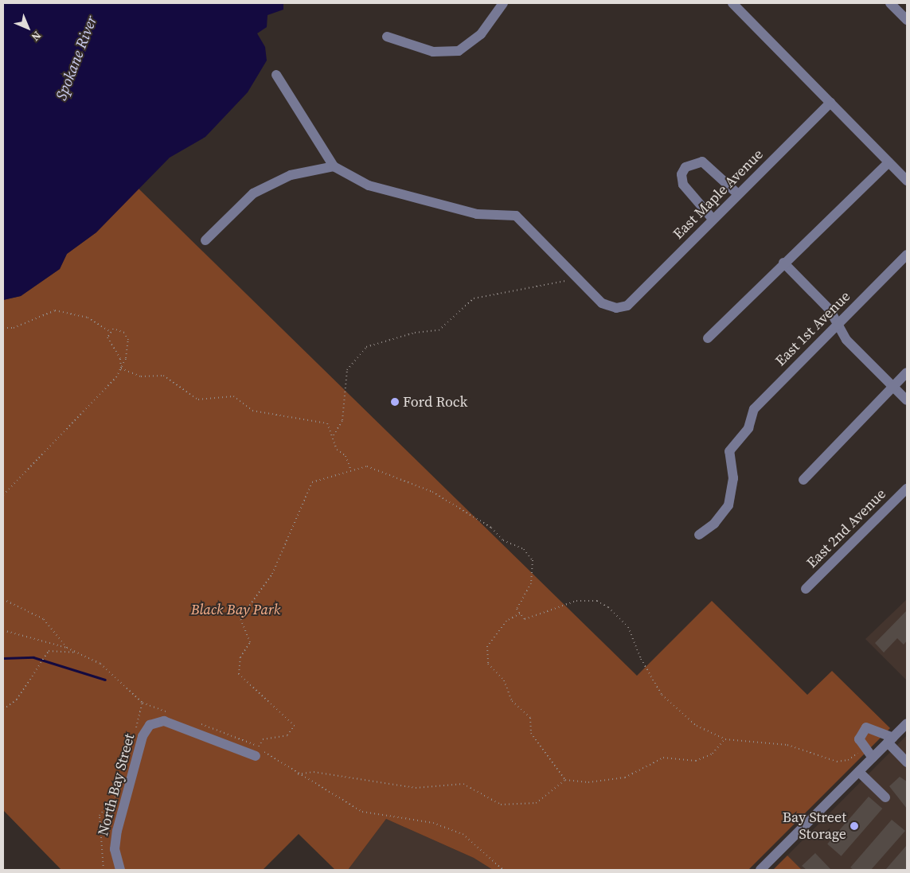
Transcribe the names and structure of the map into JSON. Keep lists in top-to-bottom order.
{
  "streets": {
    "street": [
      "East Maple Avenue",
      "East 1st Avenue",
      "East 2nd Avenue",
      "North Bay Street"
    ]
  },
  "water": ["Spokane River"],
  "parks": ["Black Bay Park"],
  "places": ["Ford Rock", "Bay Street Storage"],
  "north": "bottom right"
}
